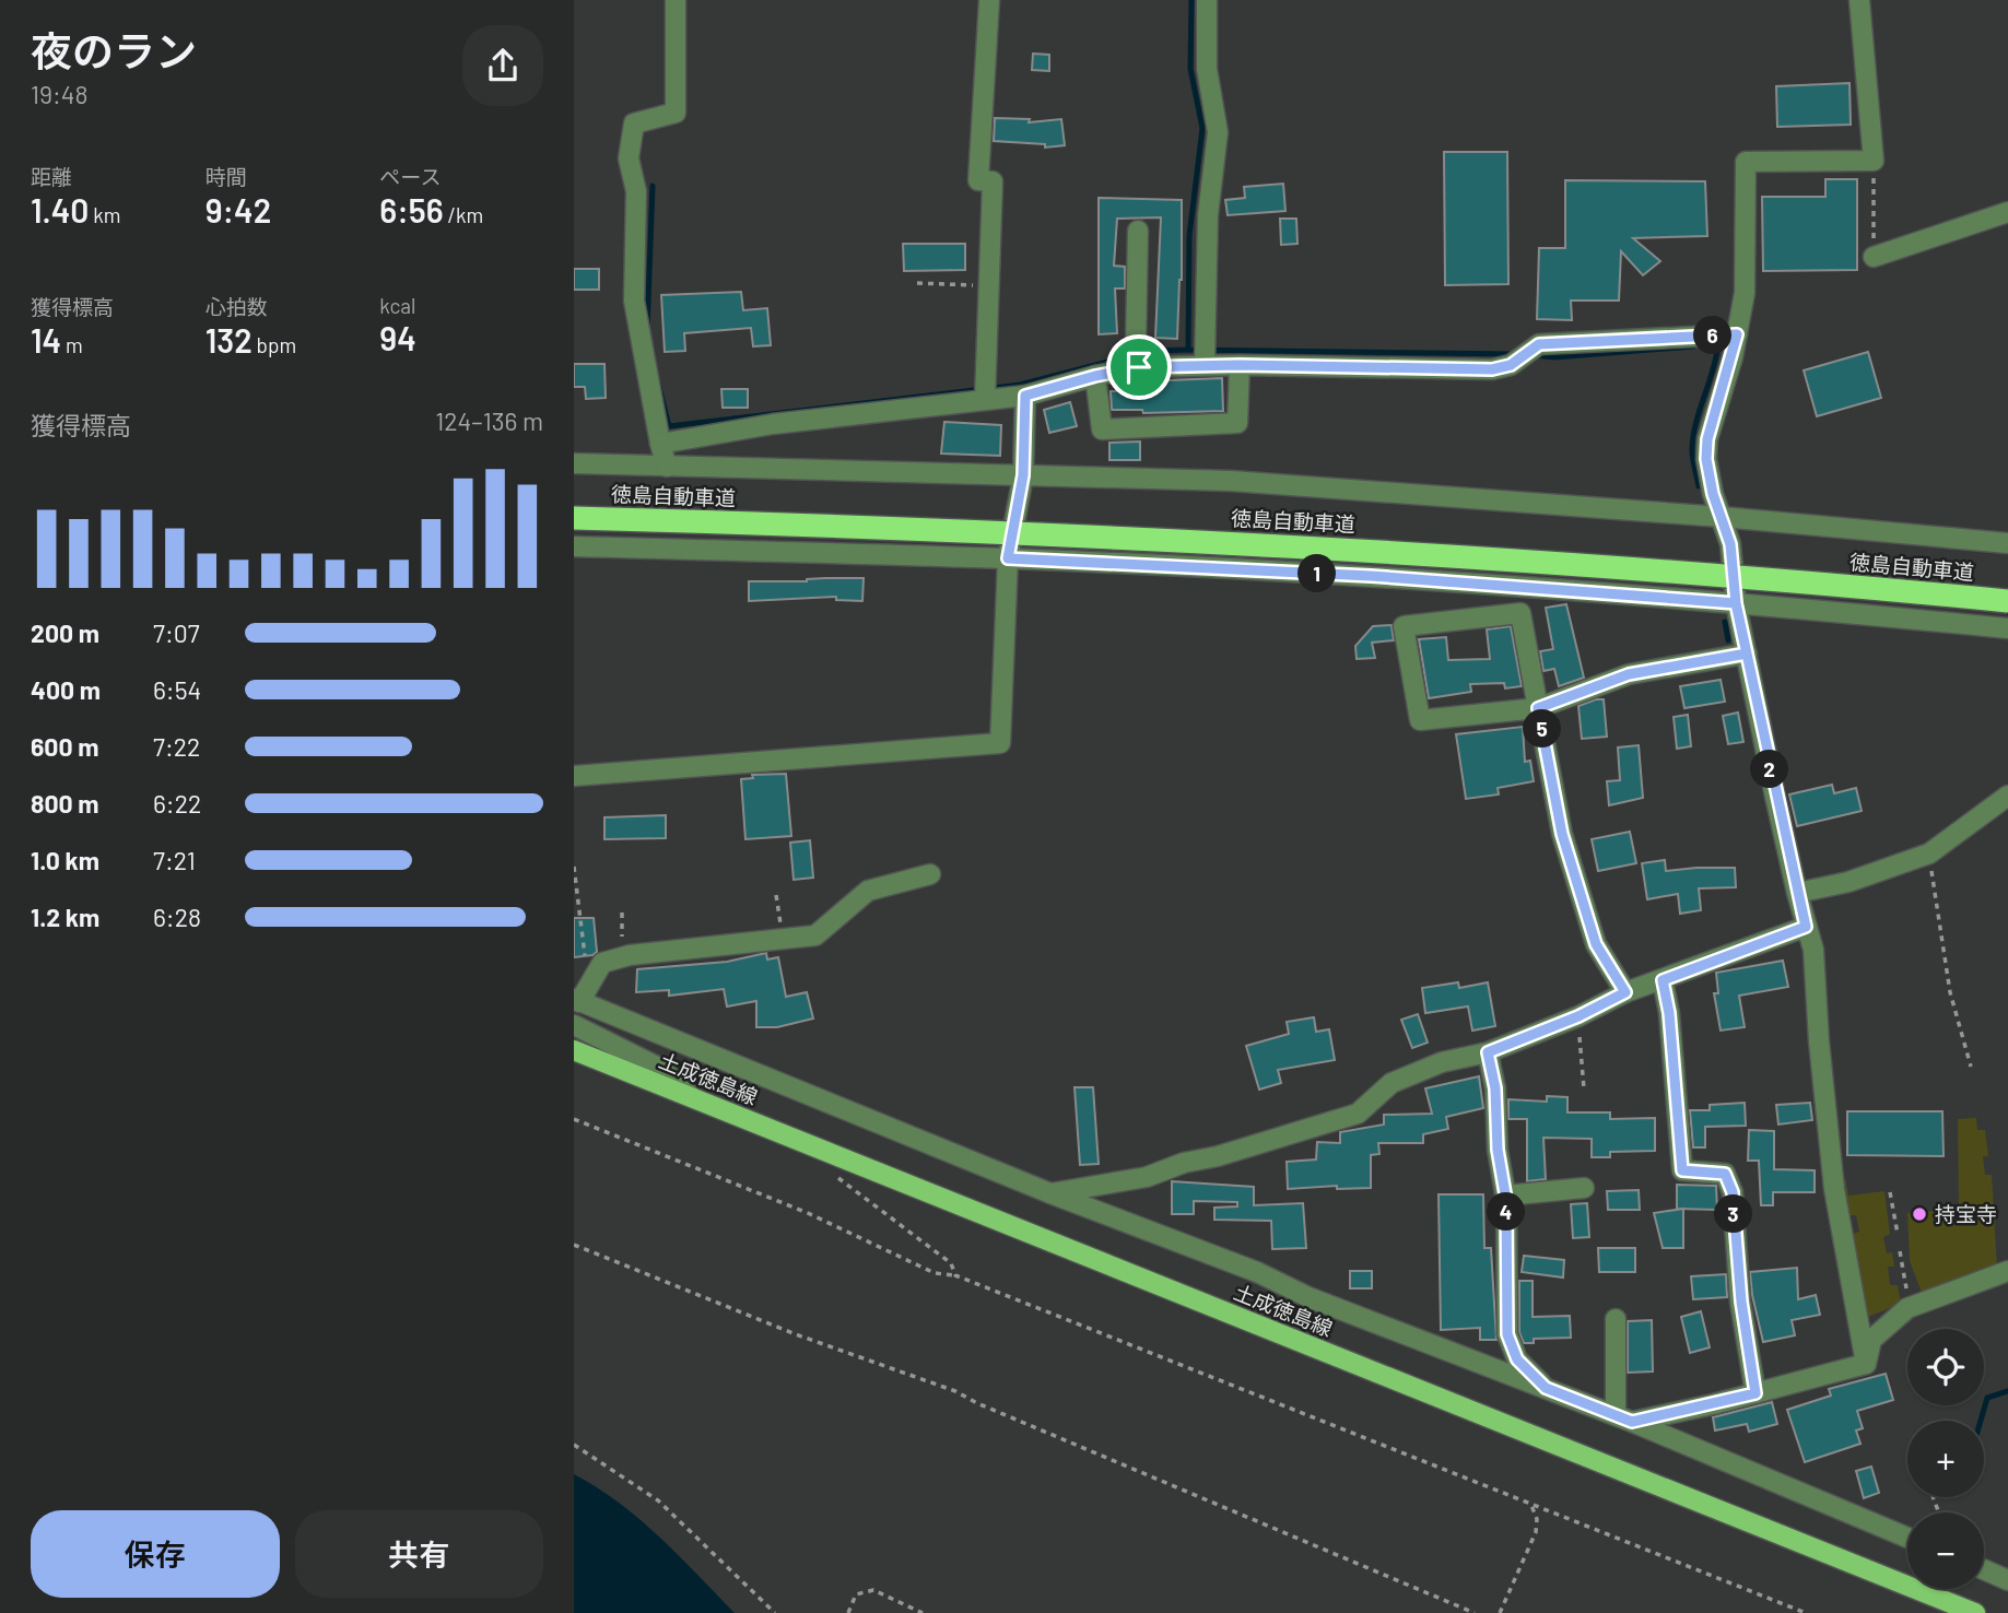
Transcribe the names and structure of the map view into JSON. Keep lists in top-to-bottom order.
{
  "streets": {
    "highway": ["徳島自動車道"],
    "main road": ["土成徳島線"]
  },
  "places": ["持宝寺"],
  "page": {
    "heading": ["夜のラン", "19:48"],
    "stats": [
      ["距離", "1.40 km"],
      ["時間", "9:42"],
      ["ペース", "6:56 /km"],
      ["獲得標高", "14 m"],
      ["心拍数", "132 bpm"],
      ["kcal", "94"]
    ],
    "pins": [
      "6",
      "1",
      "5",
      "2",
      "4",
      "3"
    ],
    "chart": ["獲得標高", "124–136 m"],
    "list": [
      {
        "name": "200 m",
        "note": "7:07"
      },
      {
        "name": "400 m",
        "note": "6:54"
      },
      {
        "name": "600 m",
        "note": "7:22"
      },
      {
        "name": "800 m",
        "note": "6:22"
      },
      {
        "name": "1.0 km",
        "note": "7:21"
      },
      {
        "name": "1.2 km",
        "note": "6:28"
      }
    ],
    "map_buttons": ["+", "−"],
    "buttons": ["保存", "共有"]
  }
}
